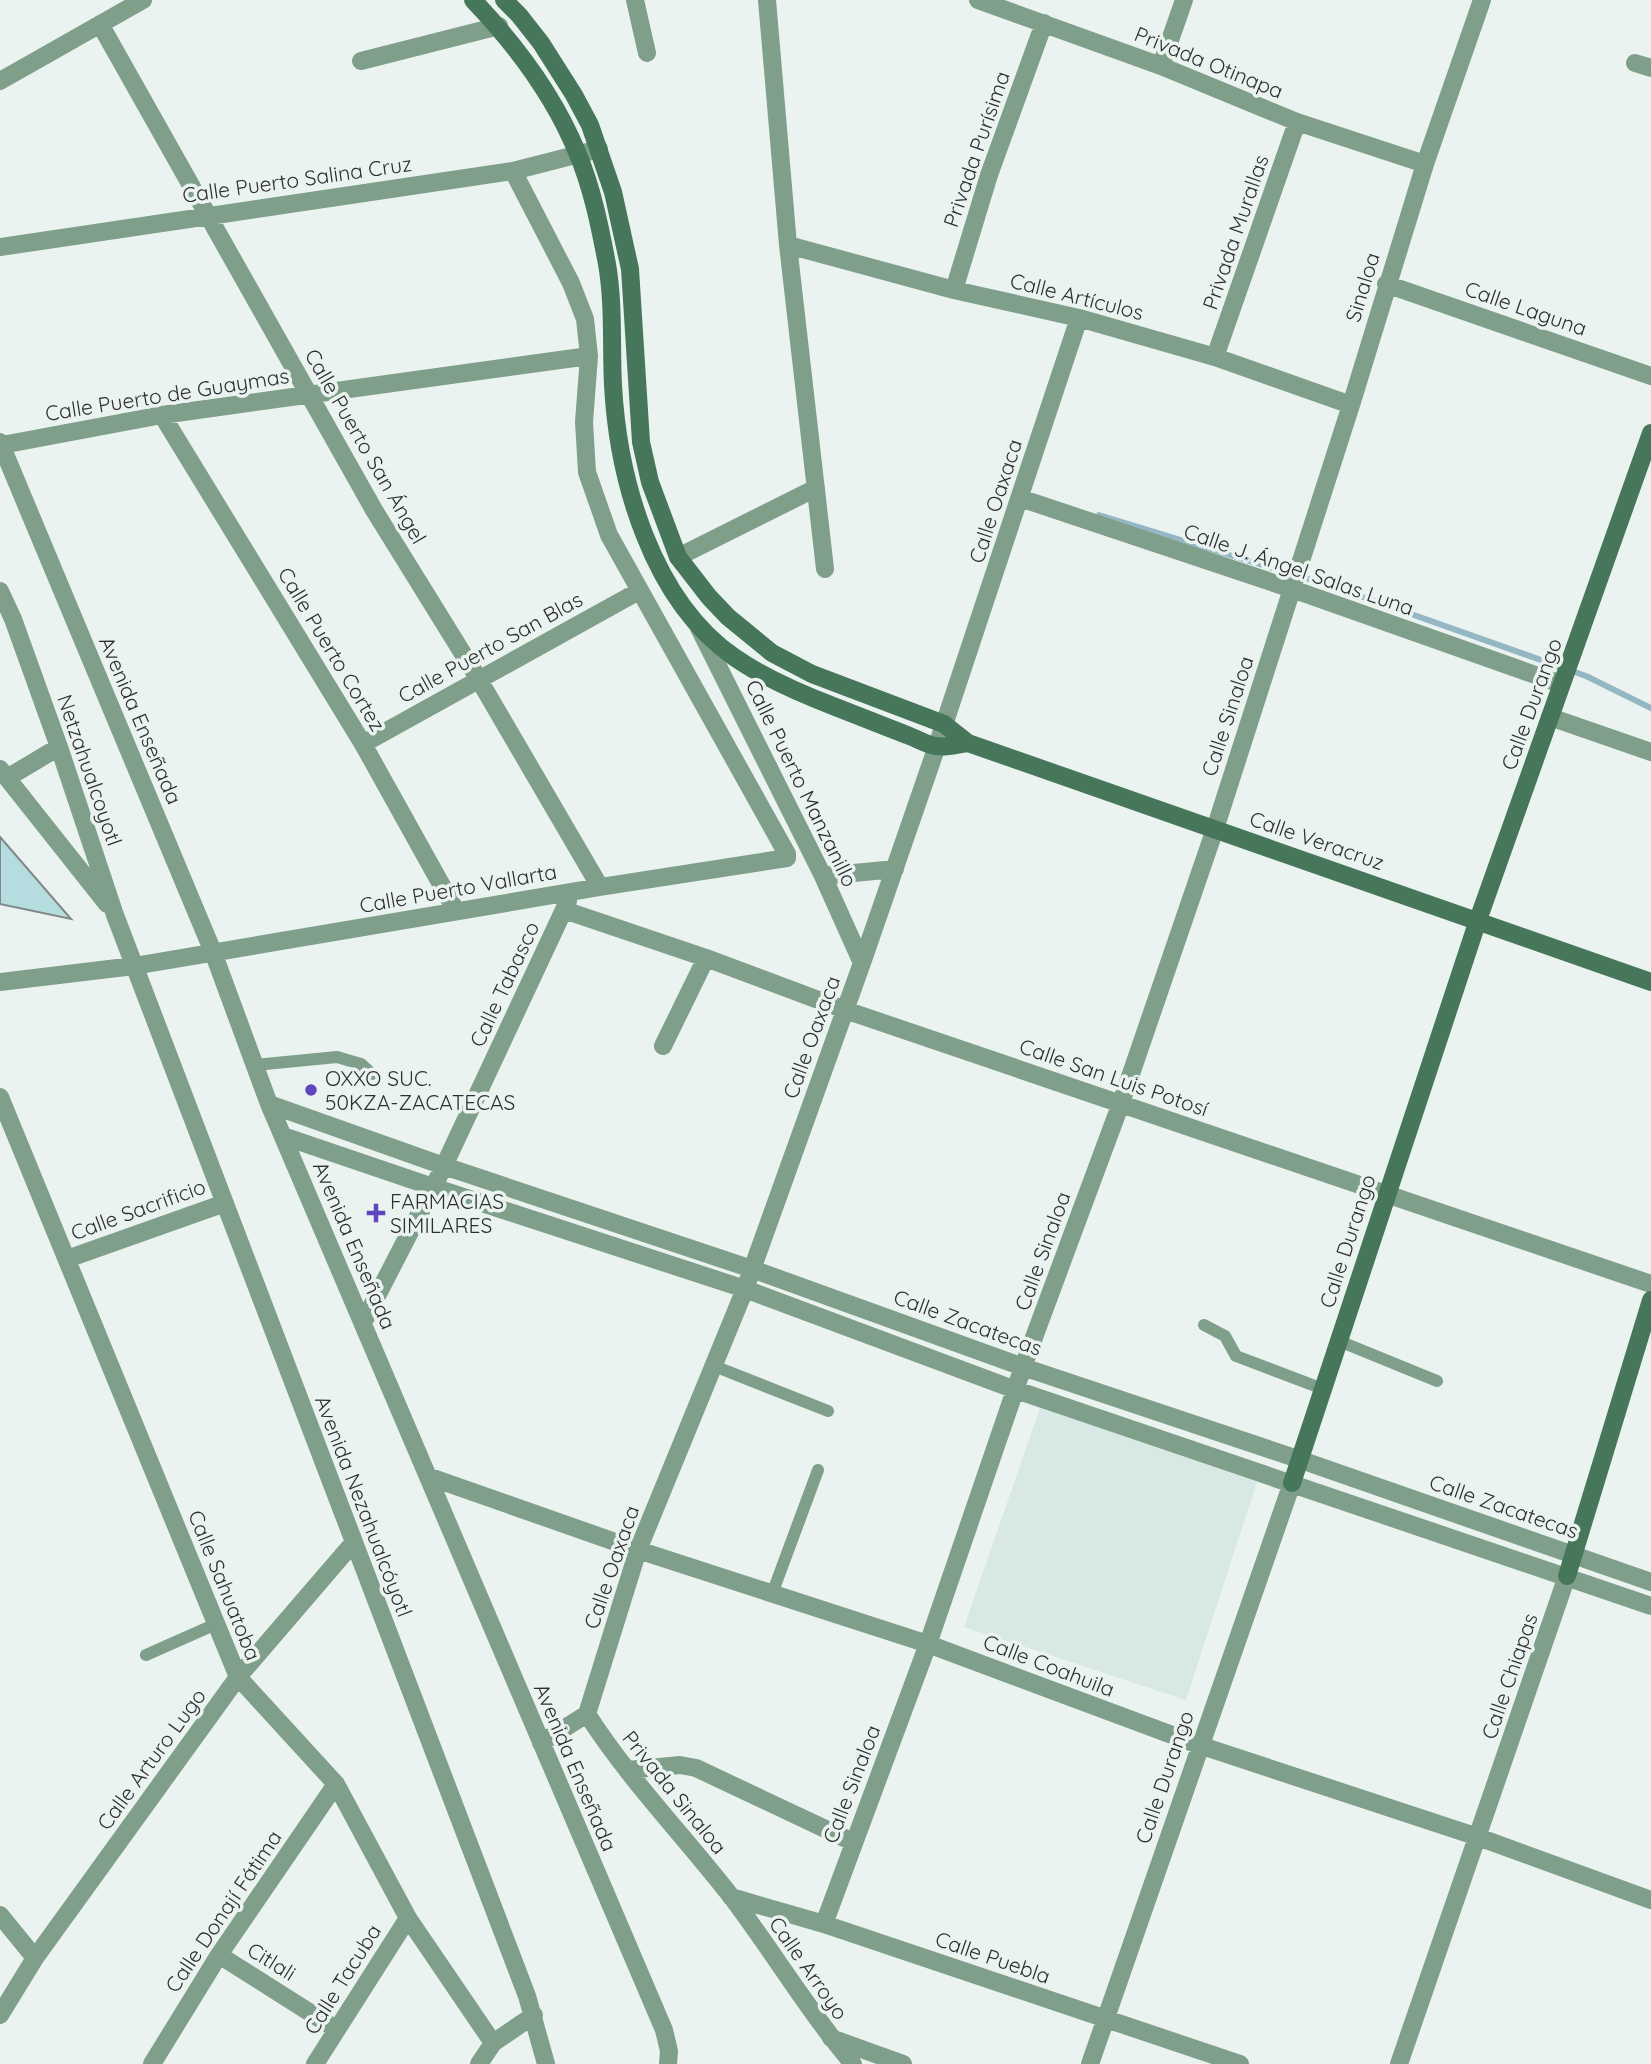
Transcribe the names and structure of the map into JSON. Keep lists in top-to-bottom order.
{
  "streets": {
    "street": [
      "Privada Otinapa",
      "Privada Purísima",
      "Calle Puerto Salina Cruz",
      "Privada Murallas",
      "Sinaloa",
      "Calle Artículos",
      "Calle Laguna",
      "Calle Puerto de Guaymas",
      "Calle Puerto San Ángel",
      "Calle Oaxaca",
      "Calle J. Ángel Salas Luna",
      "Calle Puerto San Blas",
      "Calle Puerto Cortez",
      "Calle Durango",
      "Calle Sinaloa",
      "Avenida Enseñada",
      "Netzahualcoyotl",
      "Calle Puerto Manzanillo",
      "Calle Veracruz",
      "Calle Puerto Vallarta",
      "Calle Tabasco",
      "Calle San Luis Potosí",
      "Calle Sacrificio",
      "Calle Zacatecas",
      "Avenida Nezahualcóyotl",
      "Calle Sahuatoba",
      "Calle Coahuila",
      "Calle Chiapas",
      "Calle Arturo Lugo",
      "Privada Sinaloa",
      "Calle Donají Fátima",
      "Calle Puebla",
      "Citlali",
      "Calle Arroyo",
      "Calle Tacuba"
    ]
  },
  "crossings": [
    ["Privada Otinapa", "Privada Purísima"],
    ["Privada Otinapa", "Privada Murallas"],
    ["Privada Otinapa", "Sinaloa"],
    ["Privada Purísima", "Calle Artículos"],
    ["Calle Puerto Salina Cruz", "Calle Puerto San Ángel"],
    ["Calle Puerto Salina Cruz", "Calle Veracruz"],
    ["Privada Murallas", "Calle Artículos"],
    ["Sinaloa", "Calle Artículos"],
    ["Sinaloa", "Calle Laguna"],
    ["Sinaloa", "Calle J. Ángel Salas Luna"],
    ["Sinaloa", "Calle Sinaloa"],
    ["Calle Artículos", "Calle Oaxaca"],
    ["Calle Puerto de Guaymas", "Calle Puerto San Ángel"],
    ["Calle Puerto de Guaymas", "Calle Puerto Cortez"],
    ["Calle Puerto de Guaymas", "Avenida Enseñada"],
    ["Calle Puerto San Ángel", "Calle Puerto San Blas"],
    ["Calle Puerto San Ángel", "Calle Puerto Vallarta"],
    ["Calle Oaxaca", "Calle J. Ángel Salas Luna"],
    ["Calle Oaxaca", "Calle Puerto Manzanillo"],
    ["Calle Oaxaca", "Calle Veracruz"],
    ["Calle Oaxaca", "Calle San Luis Potosí"],
    ["Calle Oaxaca", "Calle Zacatecas"],
    ["Calle Oaxaca", "Calle Coahuila"],
    ["Calle Oaxaca", "Privada Sinaloa"],
    ["Calle J. Ángel Salas Luna", "Calle Durango"],
    ["Calle J. Ángel Salas Luna", "Calle Sinaloa"],
    ["Calle Puerto San Blas", "Calle Puerto Cortez"],
    ["Calle Puerto San Blas", "Calle Puerto Vallarta"],
    ["Calle Puerto Cortez", "Calle Puerto Vallarta"],
    ["Calle Durango", "Calle Veracruz"],
    ["Calle Durango", "Calle San Luis Potosí"],
    ["Calle Durango", "Calle Zacatecas"],
    ["Calle Durango", "Calle Coahuila"],
    ["Calle Durango", "Calle Puebla"],
    ["Calle Sinaloa", "Calle Veracruz"],
    ["Calle Sinaloa", "Calle San Luis Potosí"],
    ["Calle Sinaloa", "Calle Zacatecas"],
    ["Calle Sinaloa", "Calle Coahuila"],
    ["Calle Sinaloa", "Calle Puebla"],
    ["Avenida Enseñada", "Calle Puerto Vallarta"],
    ["Avenida Enseñada", "Calle Tabasco"],
    ["Avenida Enseñada", "Calle Zacatecas"],
    ["Avenida Enseñada", "Calle Coahuila"],
    ["Netzahualcoyotl", "Calle Puerto Vallarta"],
    ["Netzahualcoyotl", "Avenida Nezahualcóyotl"],
    ["Calle Puerto Vallarta", "Calle Tabasco"],
    ["Calle Puerto Vallarta", "Avenida Nezahualcóyotl"],
    ["Calle Tabasco", "Calle San Luis Potosí"],
    ["Calle Tabasco", "Calle Zacatecas"],
    ["Calle Sacrificio", "Avenida Nezahualcóyotl"],
    ["Calle Sacrificio", "Calle Sahuatoba"],
    ["Calle Zacatecas", "Calle Chiapas"],
    ["Avenida Nezahualcóyotl", "Calle Arturo Lugo"],
    ["Calle Sahuatoba", "Calle Arturo Lugo"],
    ["Calle Sahuatoba", "Calle Donají Fátima"],
    ["Calle Sahuatoba", "Calle Tacuba"],
    ["Calle Coahuila", "Calle Chiapas"],
    ["Privada Sinaloa", "Calle Puebla"],
    ["Privada Sinaloa", "Calle Arroyo"],
    ["Calle Donají Fátima", "Citlali"],
    ["Calle Puebla", "Calle Arroyo"],
    ["Citlali", "Calle Tacuba"]
  ],
  "places": {
    "other": ["OXXO SUC. 50KZA-ZACATECAS"],
    "health": ["FARMACIAS SIMILARES"]
  }
}
